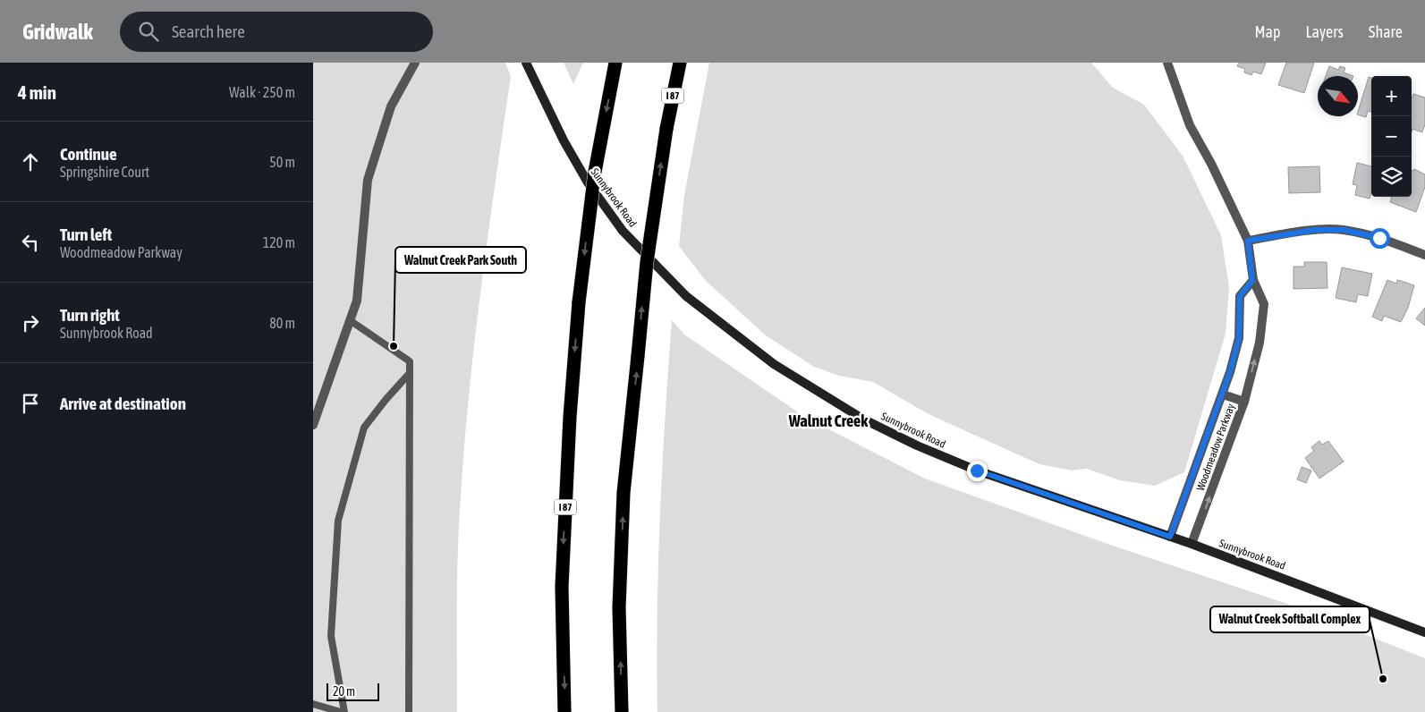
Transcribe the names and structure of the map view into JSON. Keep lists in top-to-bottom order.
{
  "streets": {
    "highway": ["I 87"],
    "main road": ["Sunnybrook Road"],
    "street": ["Woodmeadow Parkway"]
  },
  "crossings": [
    ["Sunnybrook Road", "Woodmeadow Parkway"]
  ],
  "districts": ["Walnut Creek"],
  "places": ["Walnut Creek Park South", "Walnut Creek Softball Complex"],
  "scale_bar": "20 m",
  "north": "bottom right",
  "page": {
    "header": "Gridwalk",
    "search": "Search here",
    "nav": ["Map", "Layers", "Share"],
    "heading": ["4 min", "Walk · 250 m"],
    "map_buttons": ["+", "−"],
    "list": [
      ["Continue", "Springshire Court", "50 m"],
      ["Turn left", "Woodmeadow Parkway", "120 m"],
      ["Turn right", "Sunnybrook Road", "80 m"],
      "Arrive at destination"
    ],
    "scale": "20 m"
  }
}
